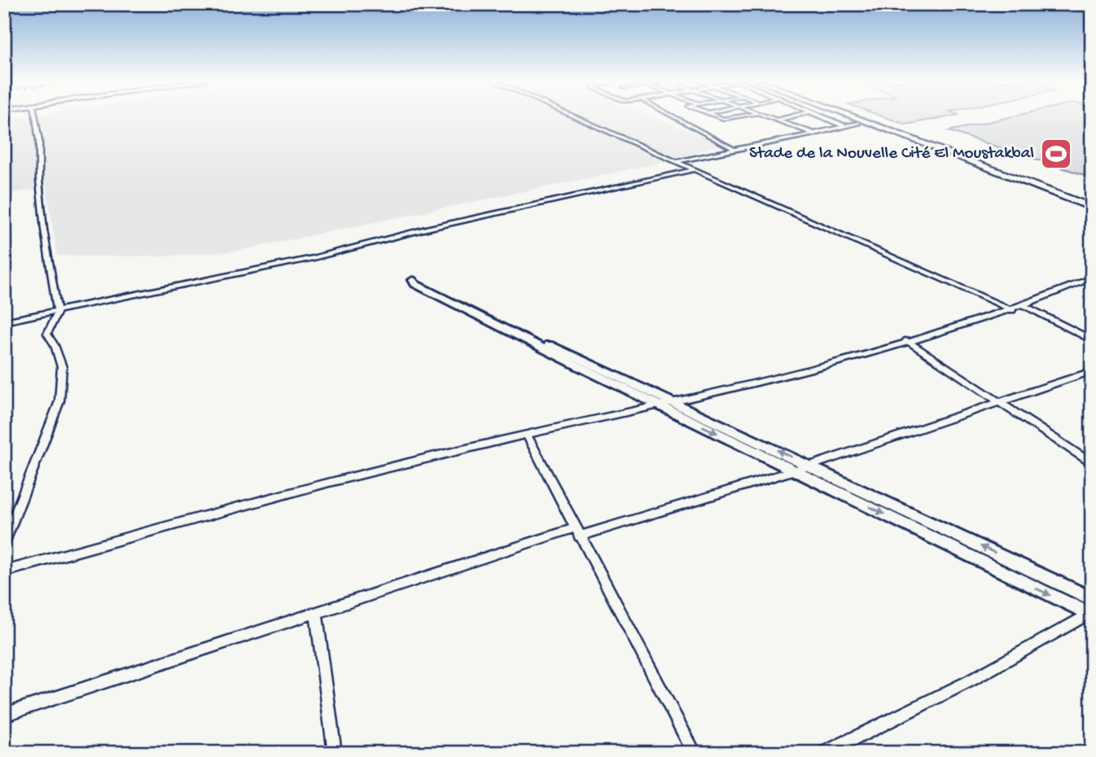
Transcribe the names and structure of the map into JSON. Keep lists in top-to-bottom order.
{
  "places": {
    "sports": ["Stade de la Nouvelle Cité El Moustakbal"]
  }
}
